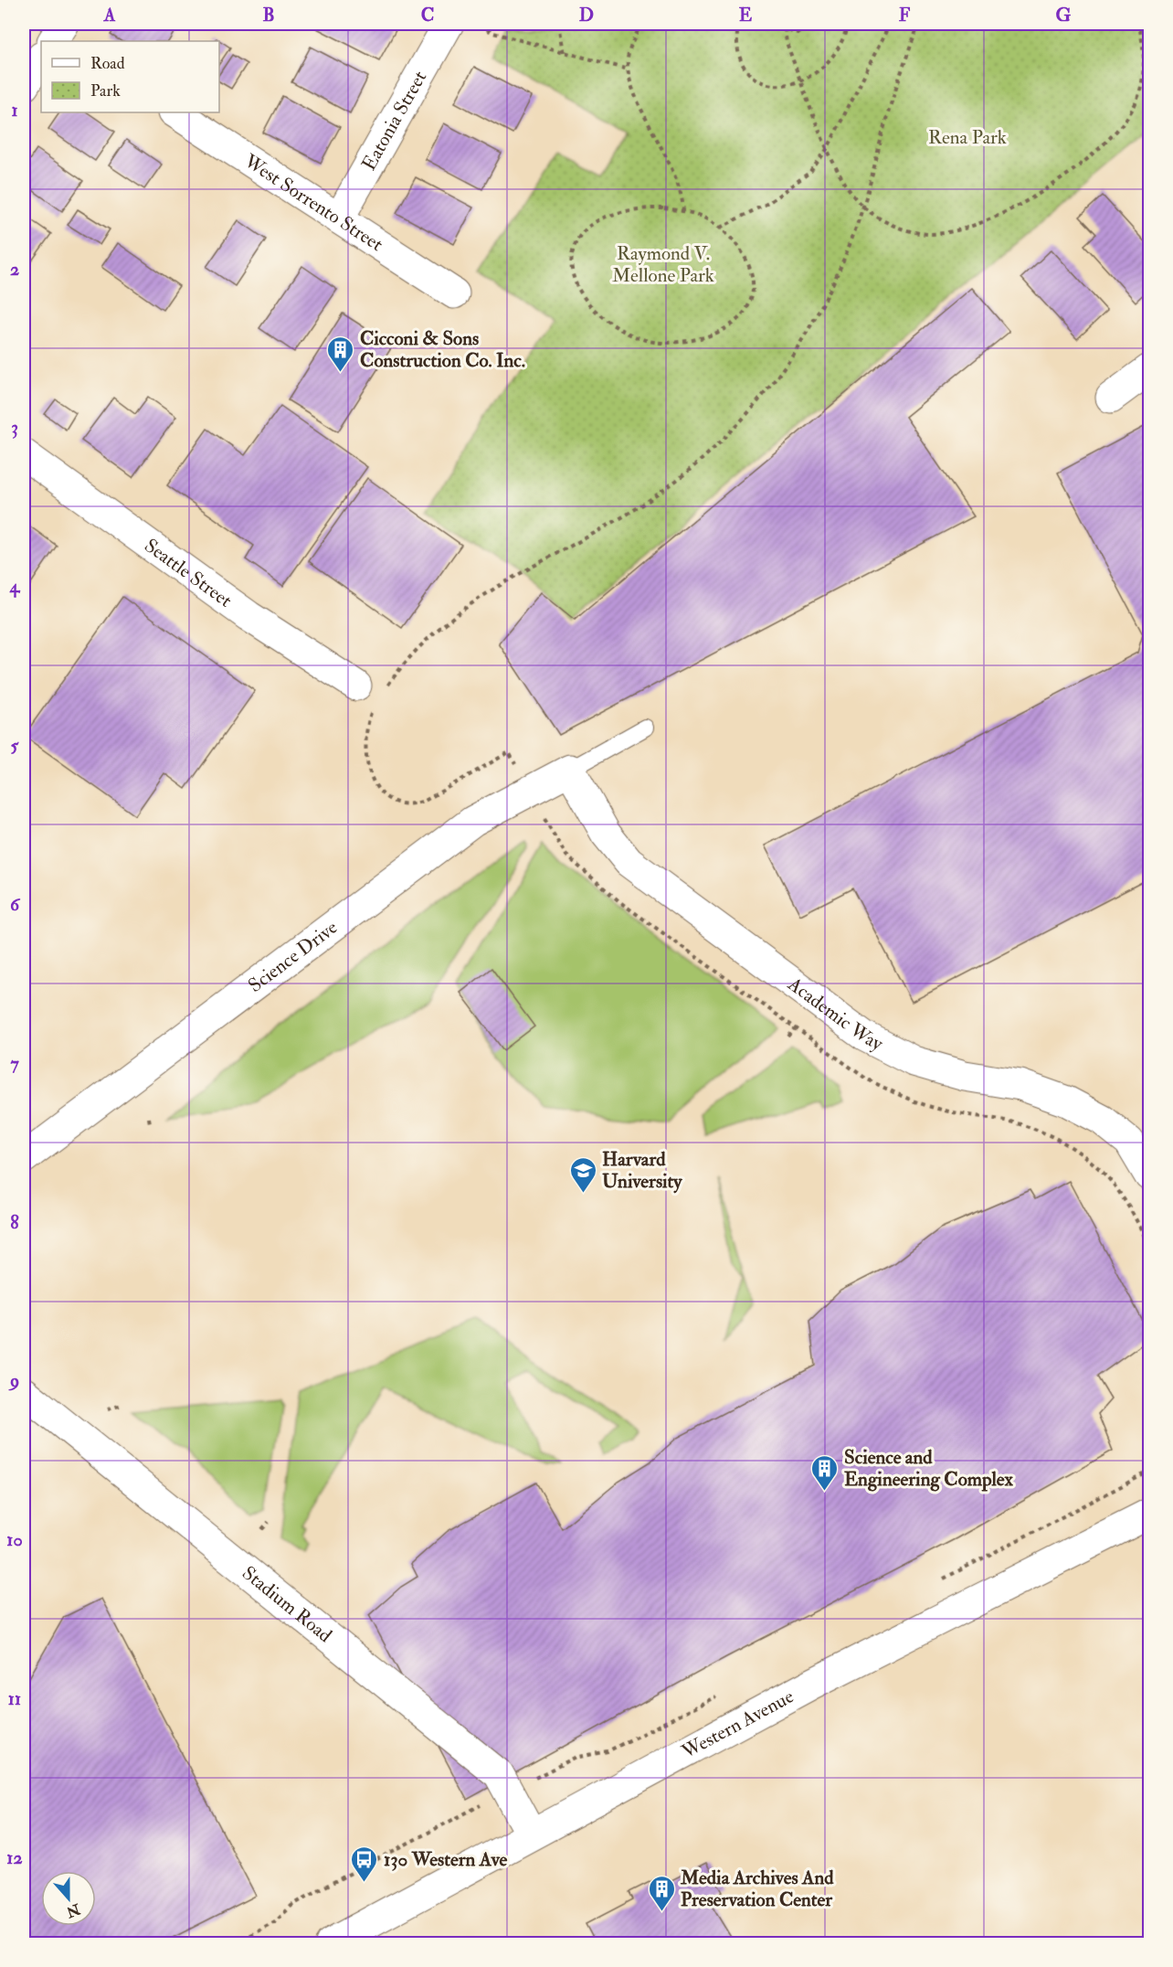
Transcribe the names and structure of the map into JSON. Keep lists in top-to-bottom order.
{
  "streets": {
    "street": [
      "Eatonia Street",
      "West Sorrento Street",
      "Seattle Street",
      "Science Drive",
      "Academic Way",
      "Stadium Road",
      "Western Avenue"
    ]
  },
  "crossings": [
    ["Eatonia Street", "West Sorrento Street"],
    ["Science Drive", "Academic Way"],
    ["Stadium Road", "Western Avenue"]
  ],
  "parks": ["Rena Park", "Raymond V. Mellone Park"],
  "places": {
    "building": ["Cicconi & Sons Construction Co. Inc.", "Science and Engineering Complex", "Media Archives And Preservation Center"],
    "school or university": ["Harvard University"],
    "bus stop": ["130 Western Ave"]
  },
  "legend": ["Road", "Park"],
  "north": "bottom",
  "grid": {
    "columns": [
      "A",
      "B",
      "C",
      "D",
      "E",
      "F",
      "G"
    ],
    "rows": [
      "1",
      "2",
      "3",
      "4",
      "5",
      "6",
      "7",
      "8",
      "9",
      "10",
      "11",
      "12"
    ]
  }
}
